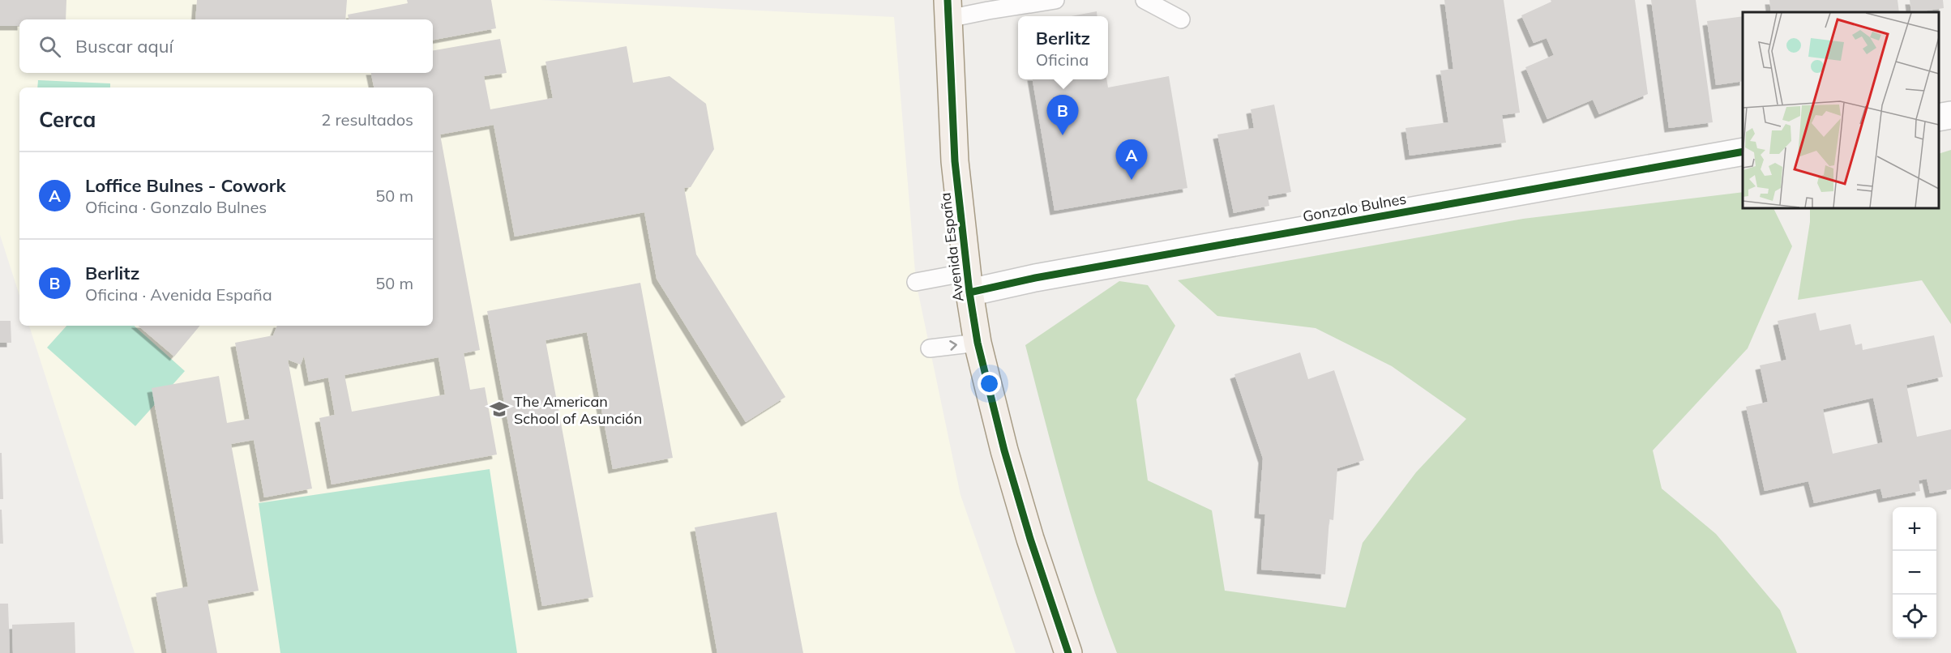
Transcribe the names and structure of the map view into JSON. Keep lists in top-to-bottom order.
{
  "streets": {
    "main road": ["Avenida España"],
    "street": ["Gonzalo Bulnes"]
  },
  "crossings": [
    ["Gonzalo Bulnes", "Avenida España"]
  ],
  "places": {
    "school or university": ["The American School of Asunción"]
  },
  "page": {
    "popup": ["Berlitz", "Oficina"],
    "search": "Buscar aquí",
    "heading": ["Cerca", "2 resultados"],
    "pins": ["B", "A"],
    "list": [
      {
        "mark": "A",
        "name": "Loffice Bulnes - Cowork",
        "note": "Oficina · Gonzalo Bulnes",
        "value": "50 m"
      },
      {
        "mark": "B",
        "name": "Berlitz",
        "note": "Oficina · Avenida España",
        "value": "50 m"
      }
    ],
    "map_buttons": ["+", "−"]
  }
}
